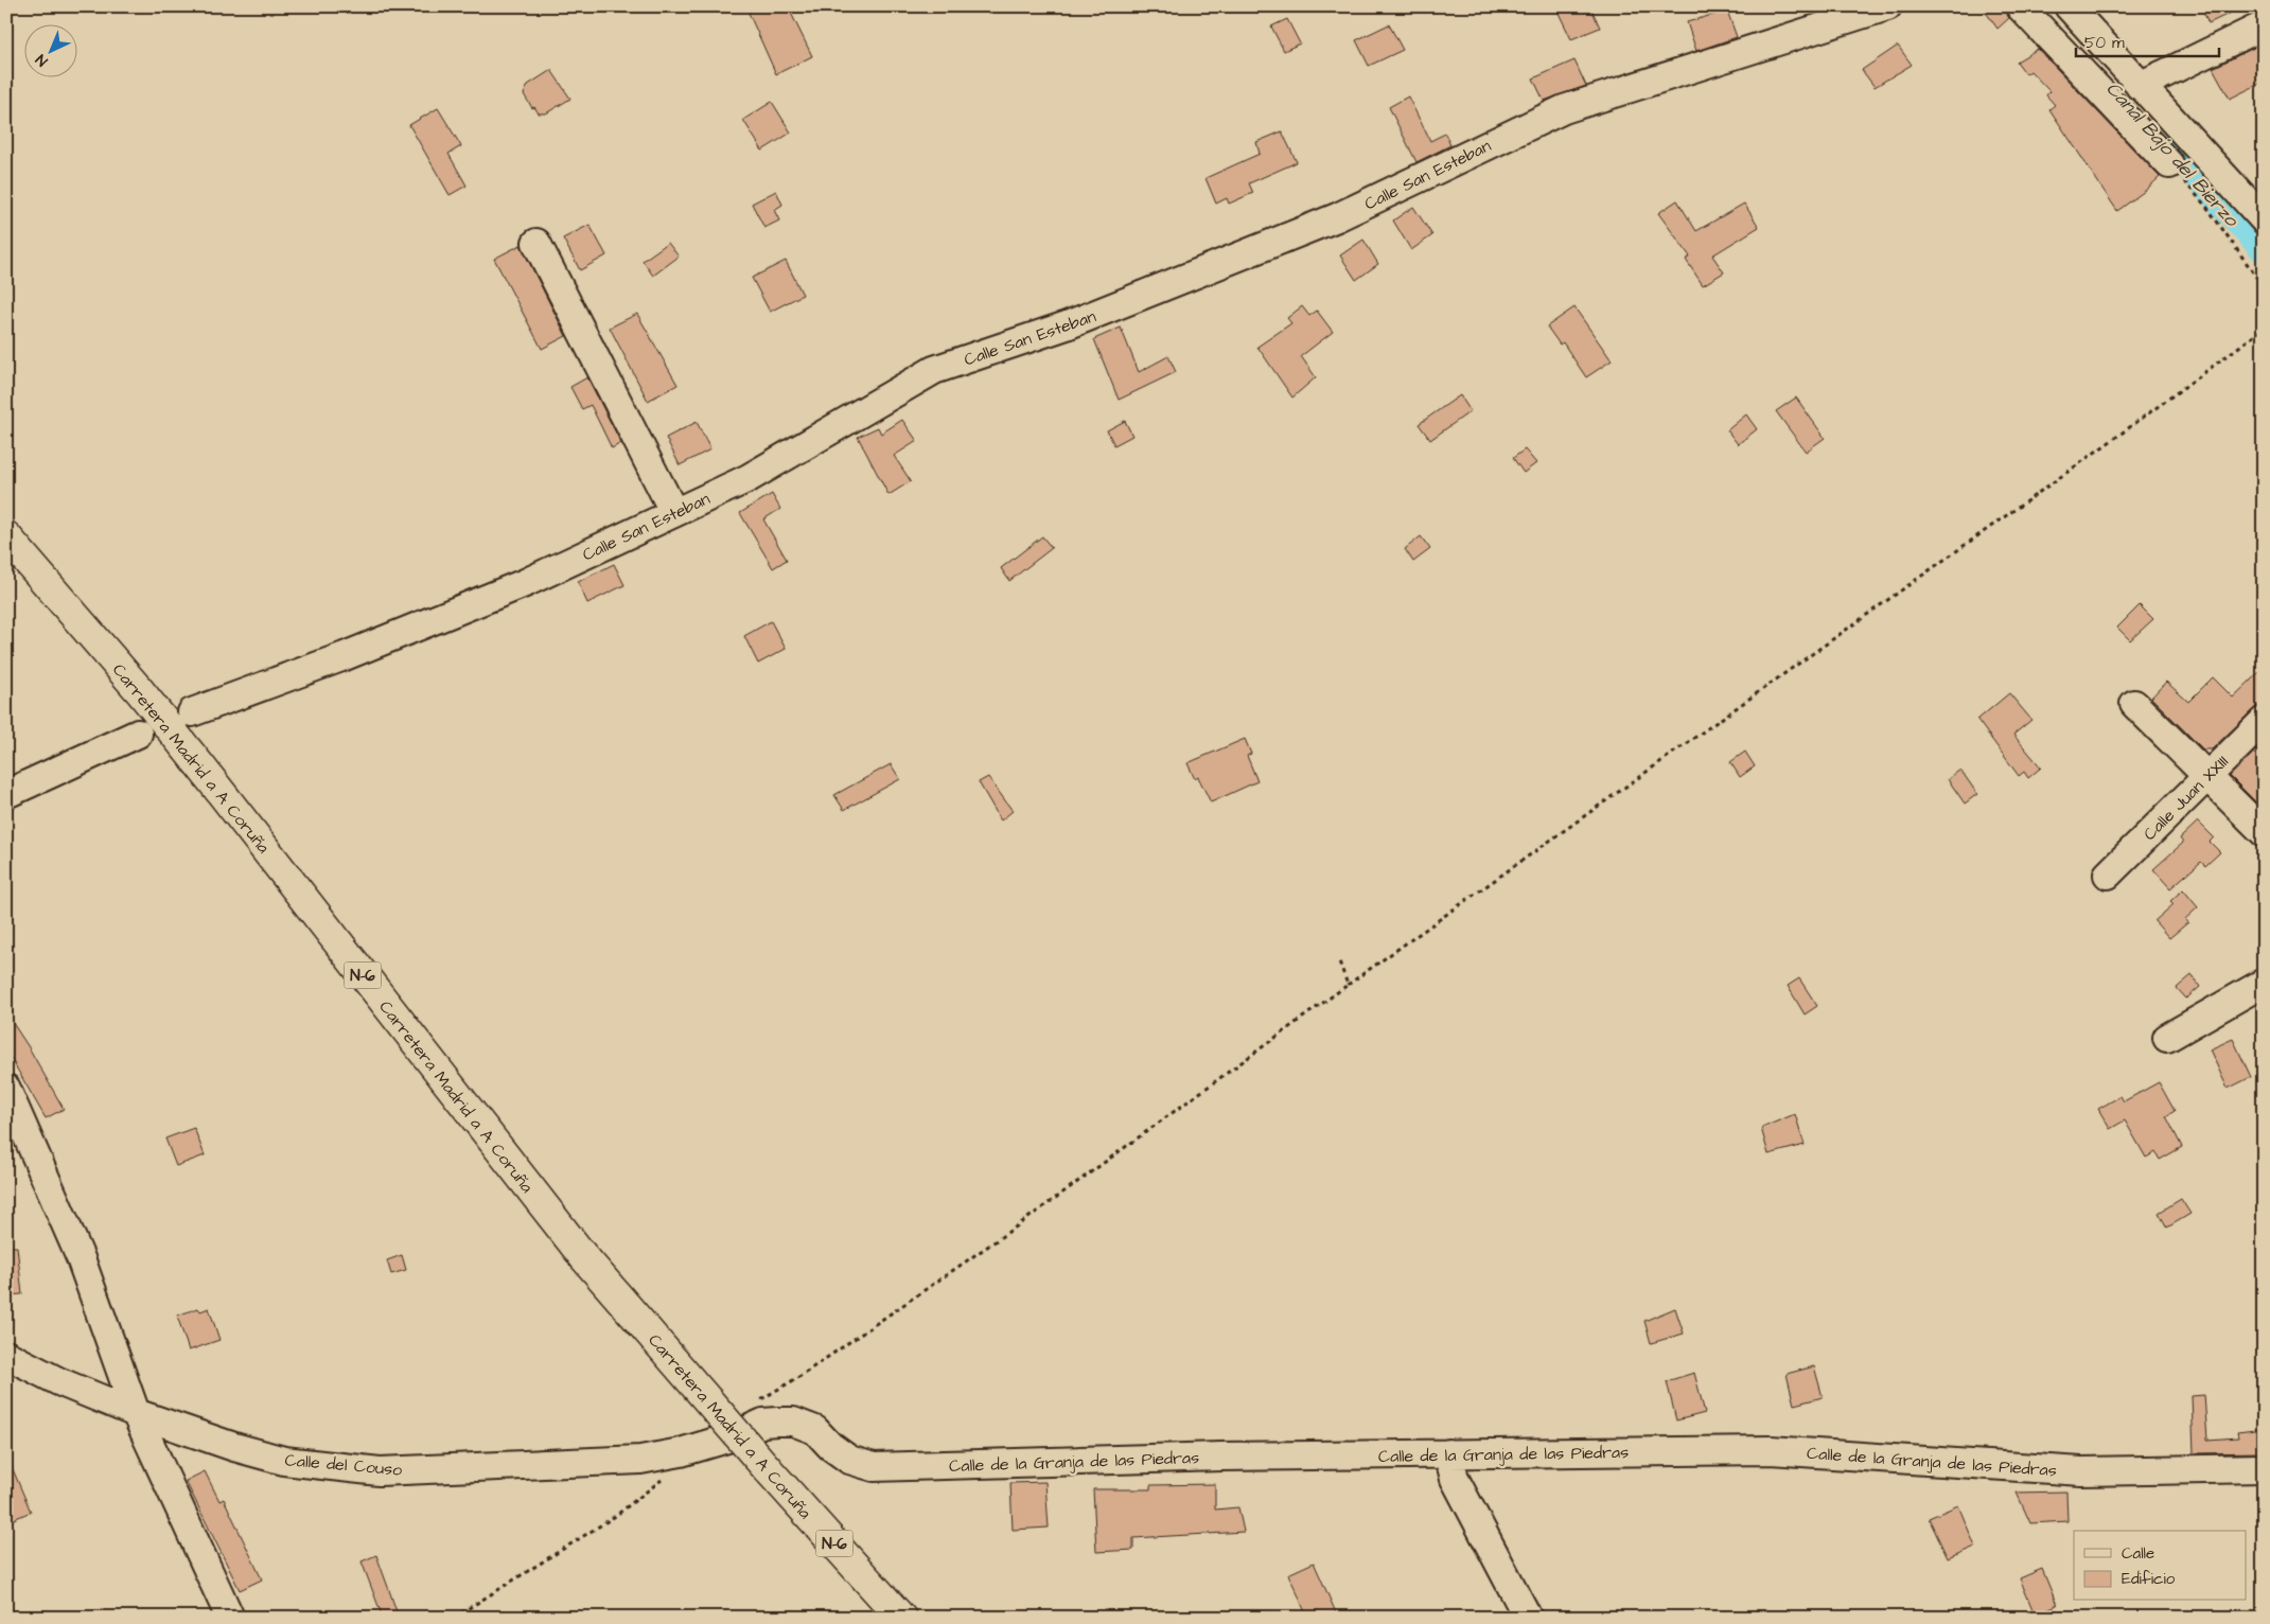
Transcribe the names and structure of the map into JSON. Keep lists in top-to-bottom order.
{
  "streets": {
    "highway": ["Carretera Madrid a A Coruña", "N-6"],
    "street": [
      "Calle San Esteban",
      "Calle Juan XXIII",
      "Calle de la Granja de las Piedras",
      "Calle del Couso"
    ]
  },
  "crossings": [
    ["Calle de la Granja de las Piedras", "Calle del Couso"]
  ],
  "water": ["Canal Bajo del Bierzo"],
  "legend": ["Calle", "Edificio"],
  "scale_bar": "50 m",
  "north": "bottom left"
}
